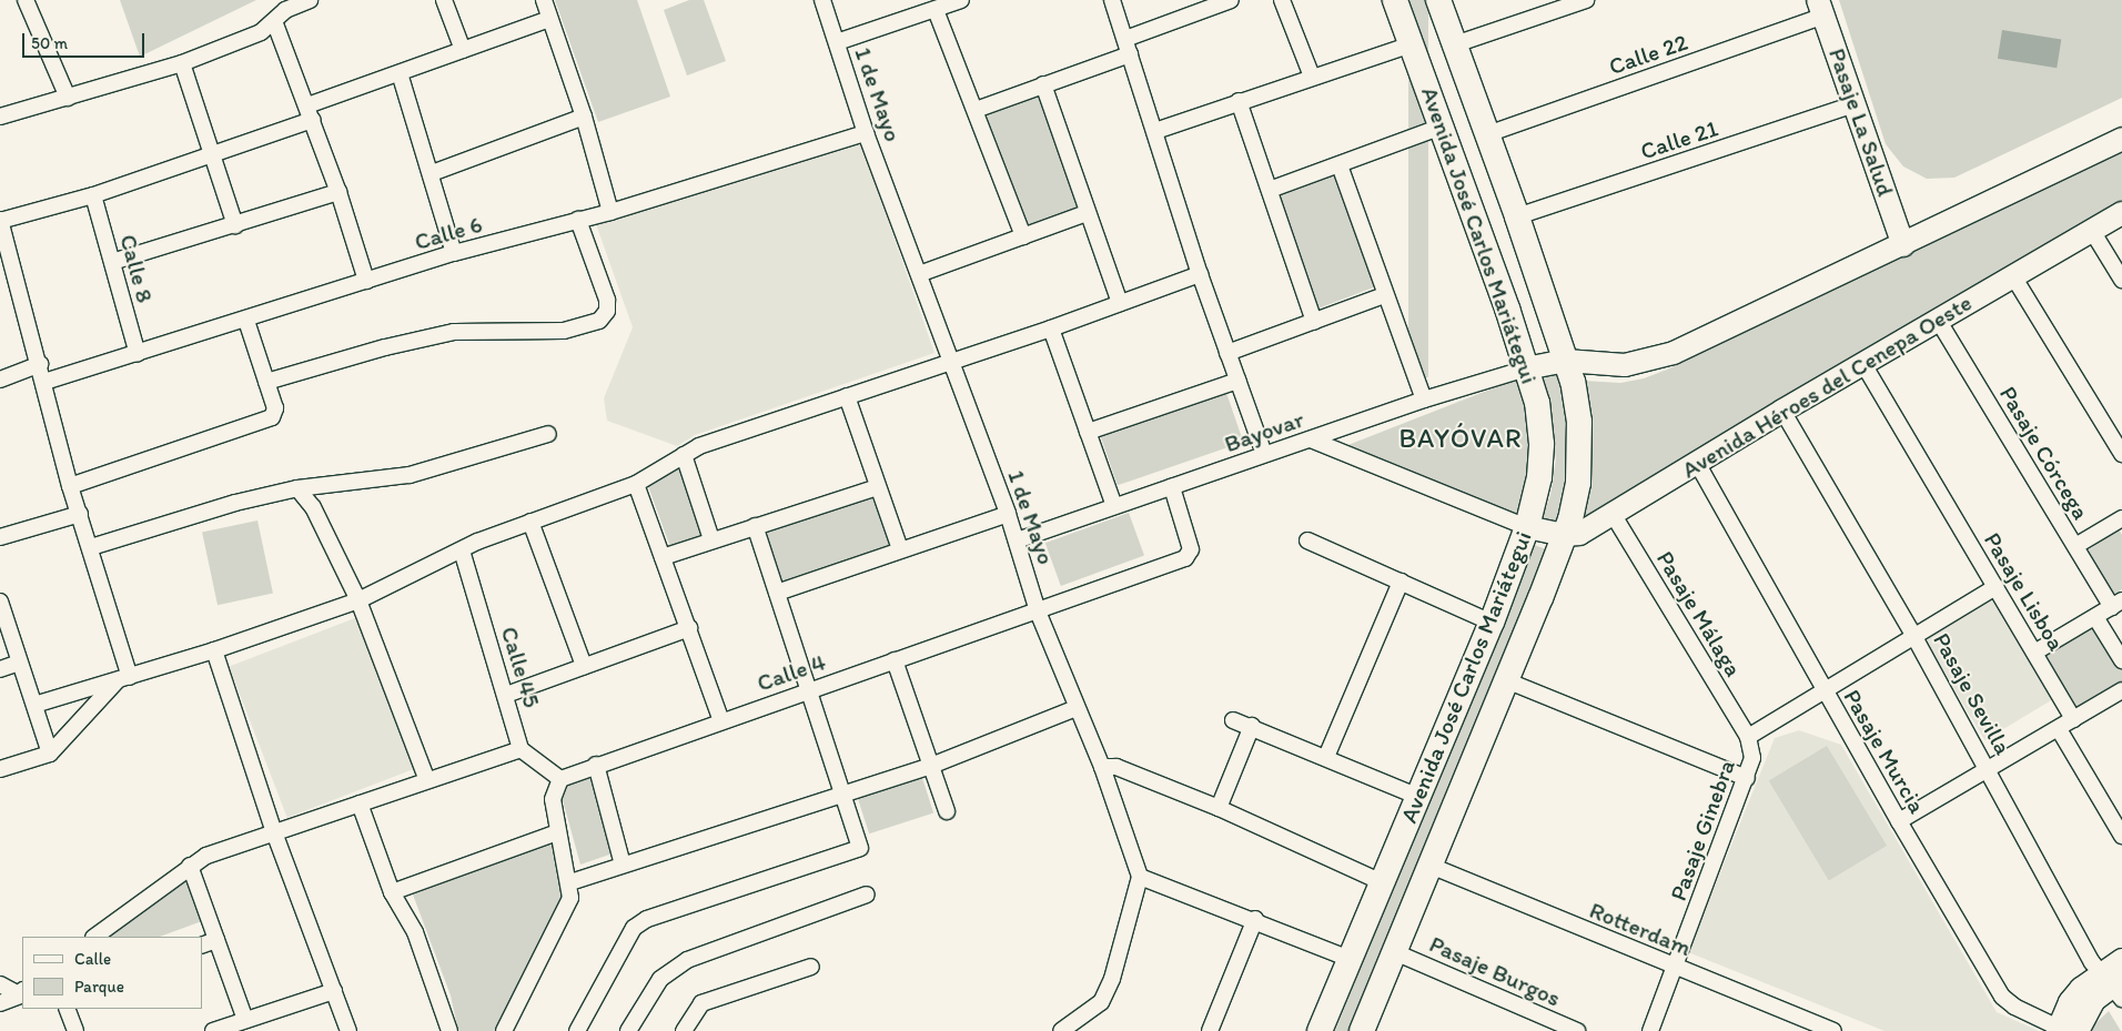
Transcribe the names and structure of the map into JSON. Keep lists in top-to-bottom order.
{
  "streets": {
    "main road": ["Pasaje La Salud", "Avenida José Carlos Mariátegui", "Avenida Héroes del Cenepa Oeste"],
    "street": [
      "Calle 22",
      "1 de Mayo",
      "Calle 21",
      "Calle 6",
      "Calle 8",
      "Bayovar",
      "Pasaje Córcega",
      "Pasaje Lisboa",
      "Pasaje Málaga",
      "Calle 45",
      "Calle 4",
      "Pasaje Sevilla",
      "Pasaje Murcia",
      "Pasaje Ginebra",
      "Rotterdam",
      "Pasaje Burgos"
    ]
  },
  "crossings": [
    ["Calle 22", "Pasaje La Salud"],
    ["Calle 22", "Avenida José Carlos Mariátegui"],
    ["1 de Mayo", "Calle 6"],
    ["1 de Mayo", "Bayovar"],
    ["1 de Mayo", "Calle 4"],
    ["Pasaje La Salud", "Calle 21"],
    ["Calle 21", "Avenida José Carlos Mariátegui"],
    ["Calle 6", "Calle 8"],
    ["Avenida José Carlos Mariátegui", "Avenida Héroes del Cenepa Oeste"],
    ["Avenida José Carlos Mariátegui", "Bayovar"],
    ["Avenida José Carlos Mariátegui", "Rotterdam"],
    ["Avenida José Carlos Mariátegui", "Pasaje Burgos"],
    ["Avenida Héroes del Cenepa Oeste", "Pasaje Córcega"],
    ["Avenida Héroes del Cenepa Oeste", "Pasaje Lisboa"],
    ["Avenida Héroes del Cenepa Oeste", "Pasaje Málaga"],
    ["Avenida Héroes del Cenepa Oeste", "Pasaje Sevilla"],
    ["Avenida Héroes del Cenepa Oeste", "Pasaje Murcia"],
    ["Bayovar", "Calle 4"],
    ["Pasaje Málaga", "Pasaje Ginebra"],
    ["Pasaje Ginebra", "Rotterdam"]
  ],
  "districts": ["BAYÓVAR"],
  "legend": ["Calle", "Parque"],
  "scale_bar": "50 m"
}
